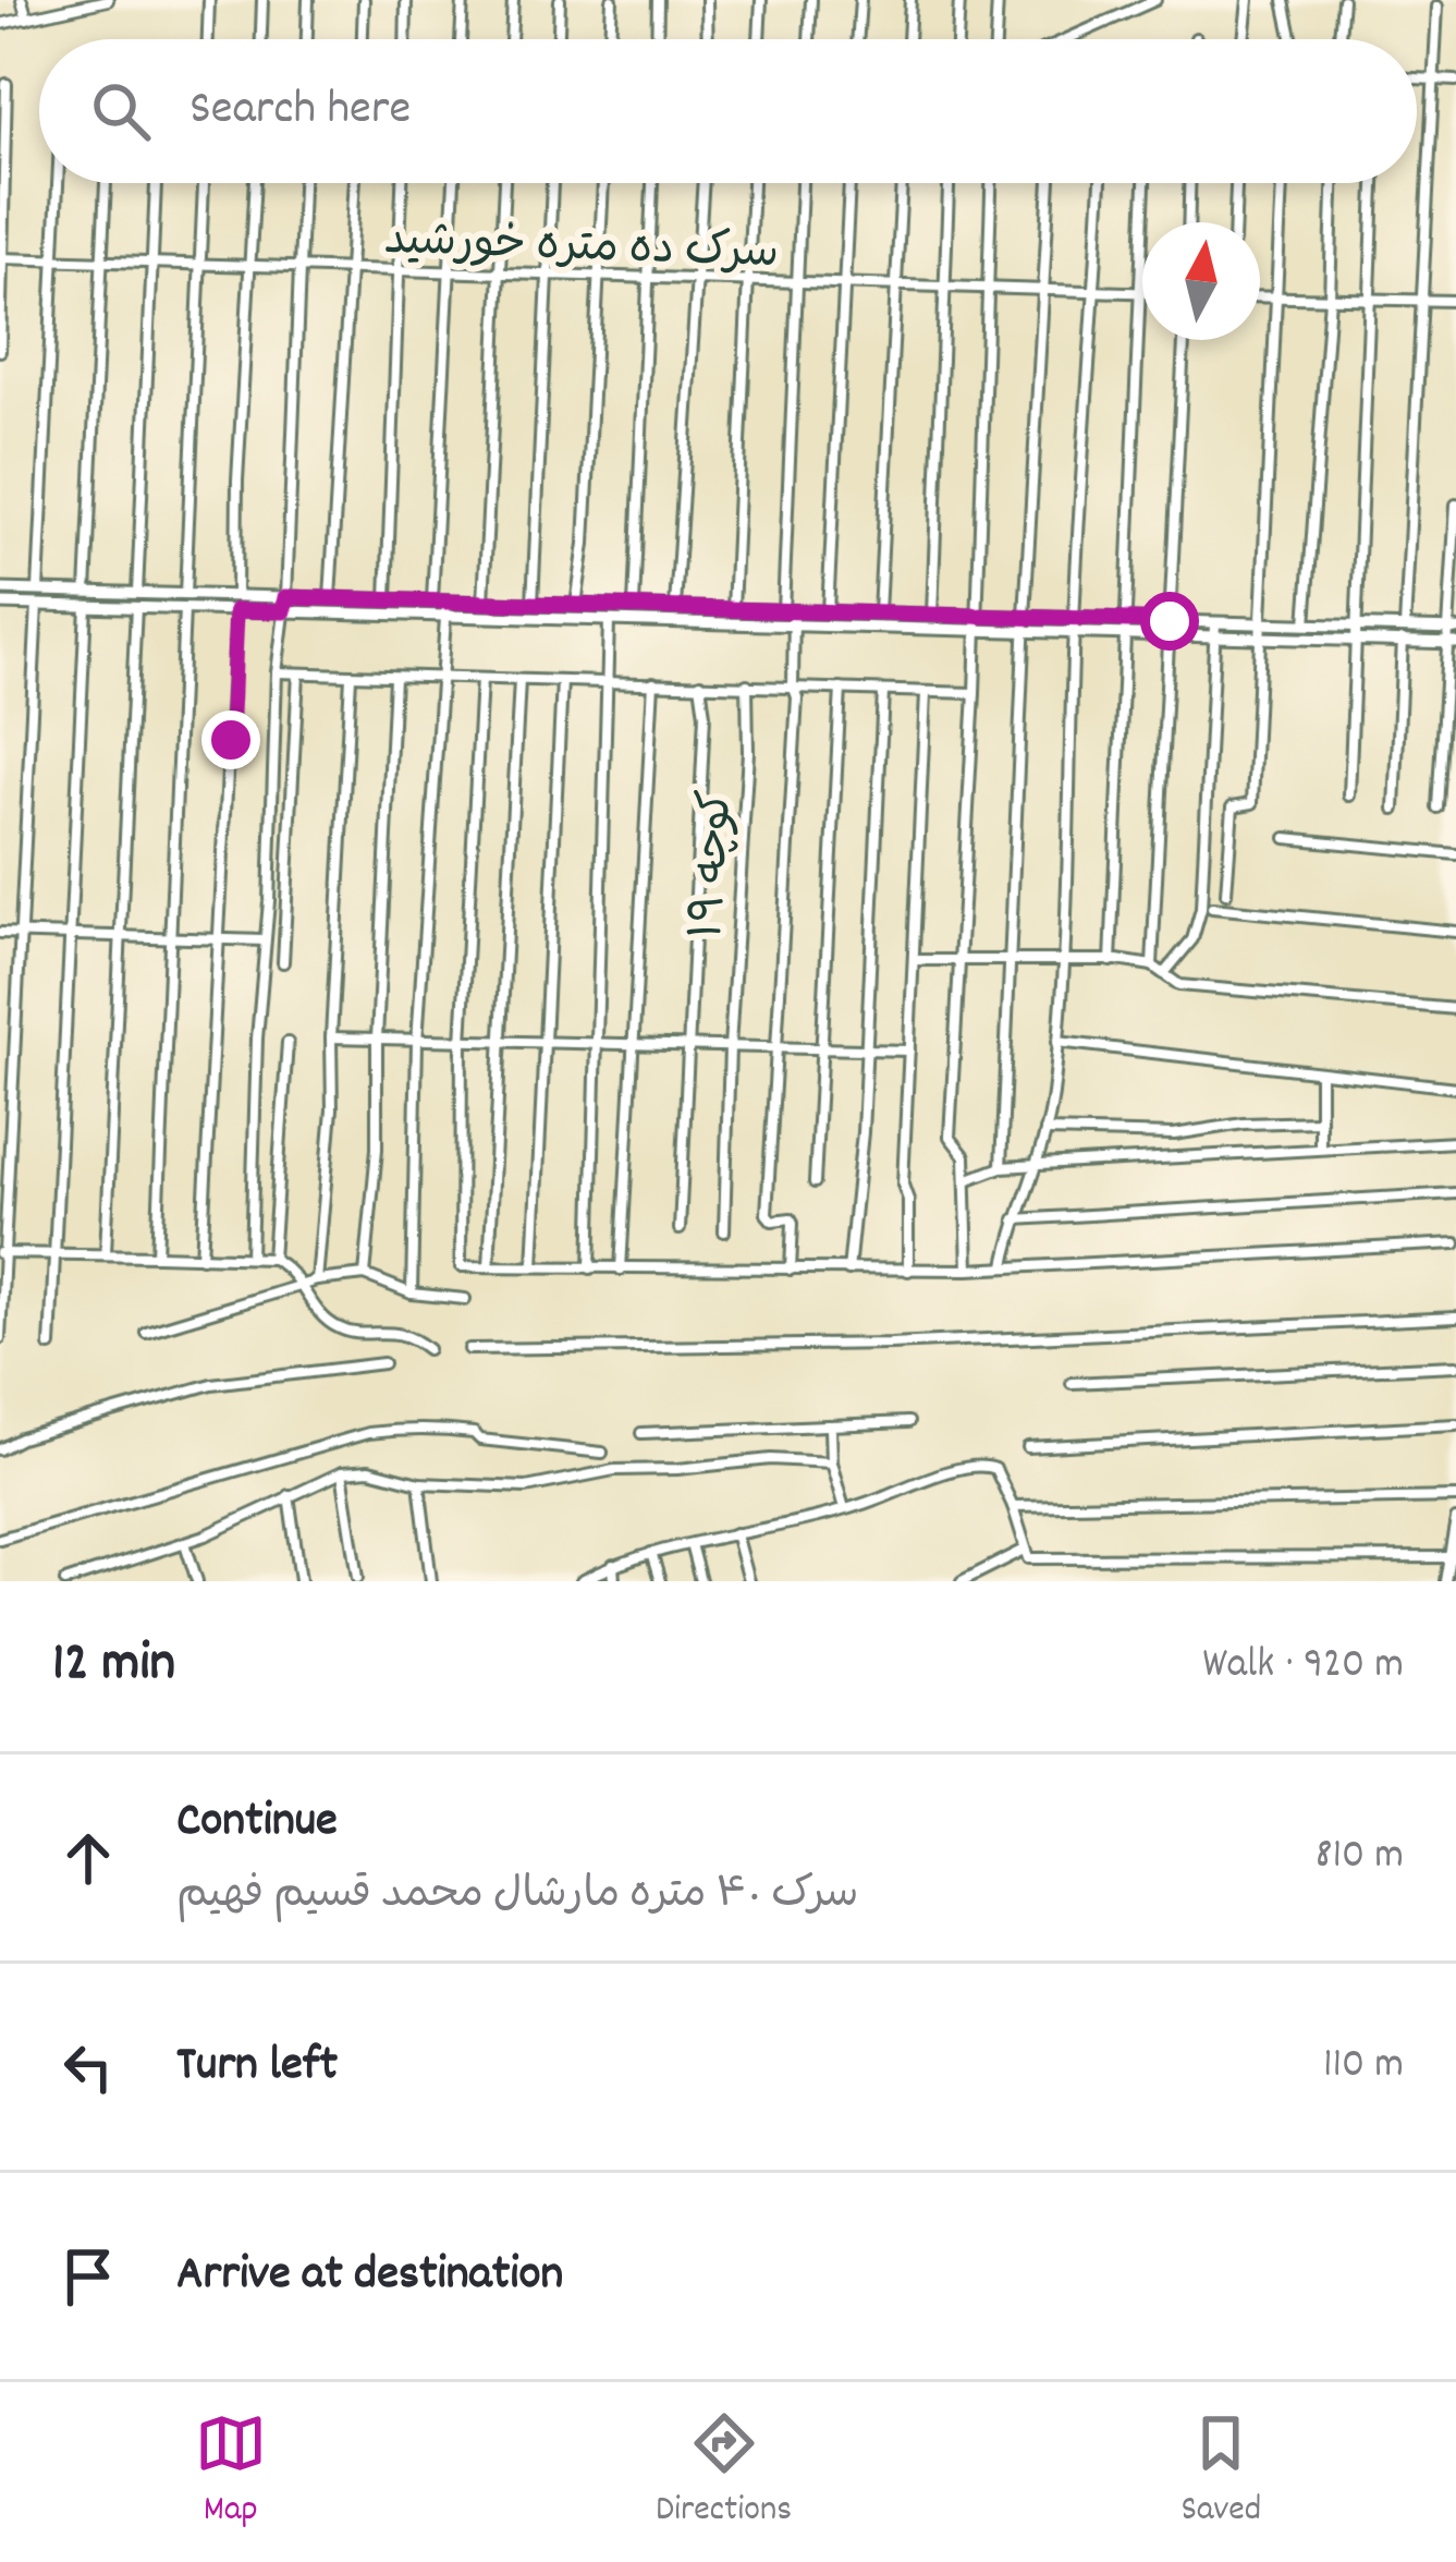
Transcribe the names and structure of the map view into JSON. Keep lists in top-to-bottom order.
{
  "streets": {
    "street": ["سرک ده متره خورشید", "کوچه ۱۹"]
  },
  "north": "top",
  "page": {
    "search": "Search here",
    "heading": ["12 min", "Walk · 920 m"],
    "list": [
      ["Continue", "سرک ۴۰ متره مارشال محمد قسیم فهیم", "810 m"],
      ["Turn left", "110 m"],
      "Arrive at destination"
    ],
    "nav": ["Map", "Directions", "Saved"]
  }
}
